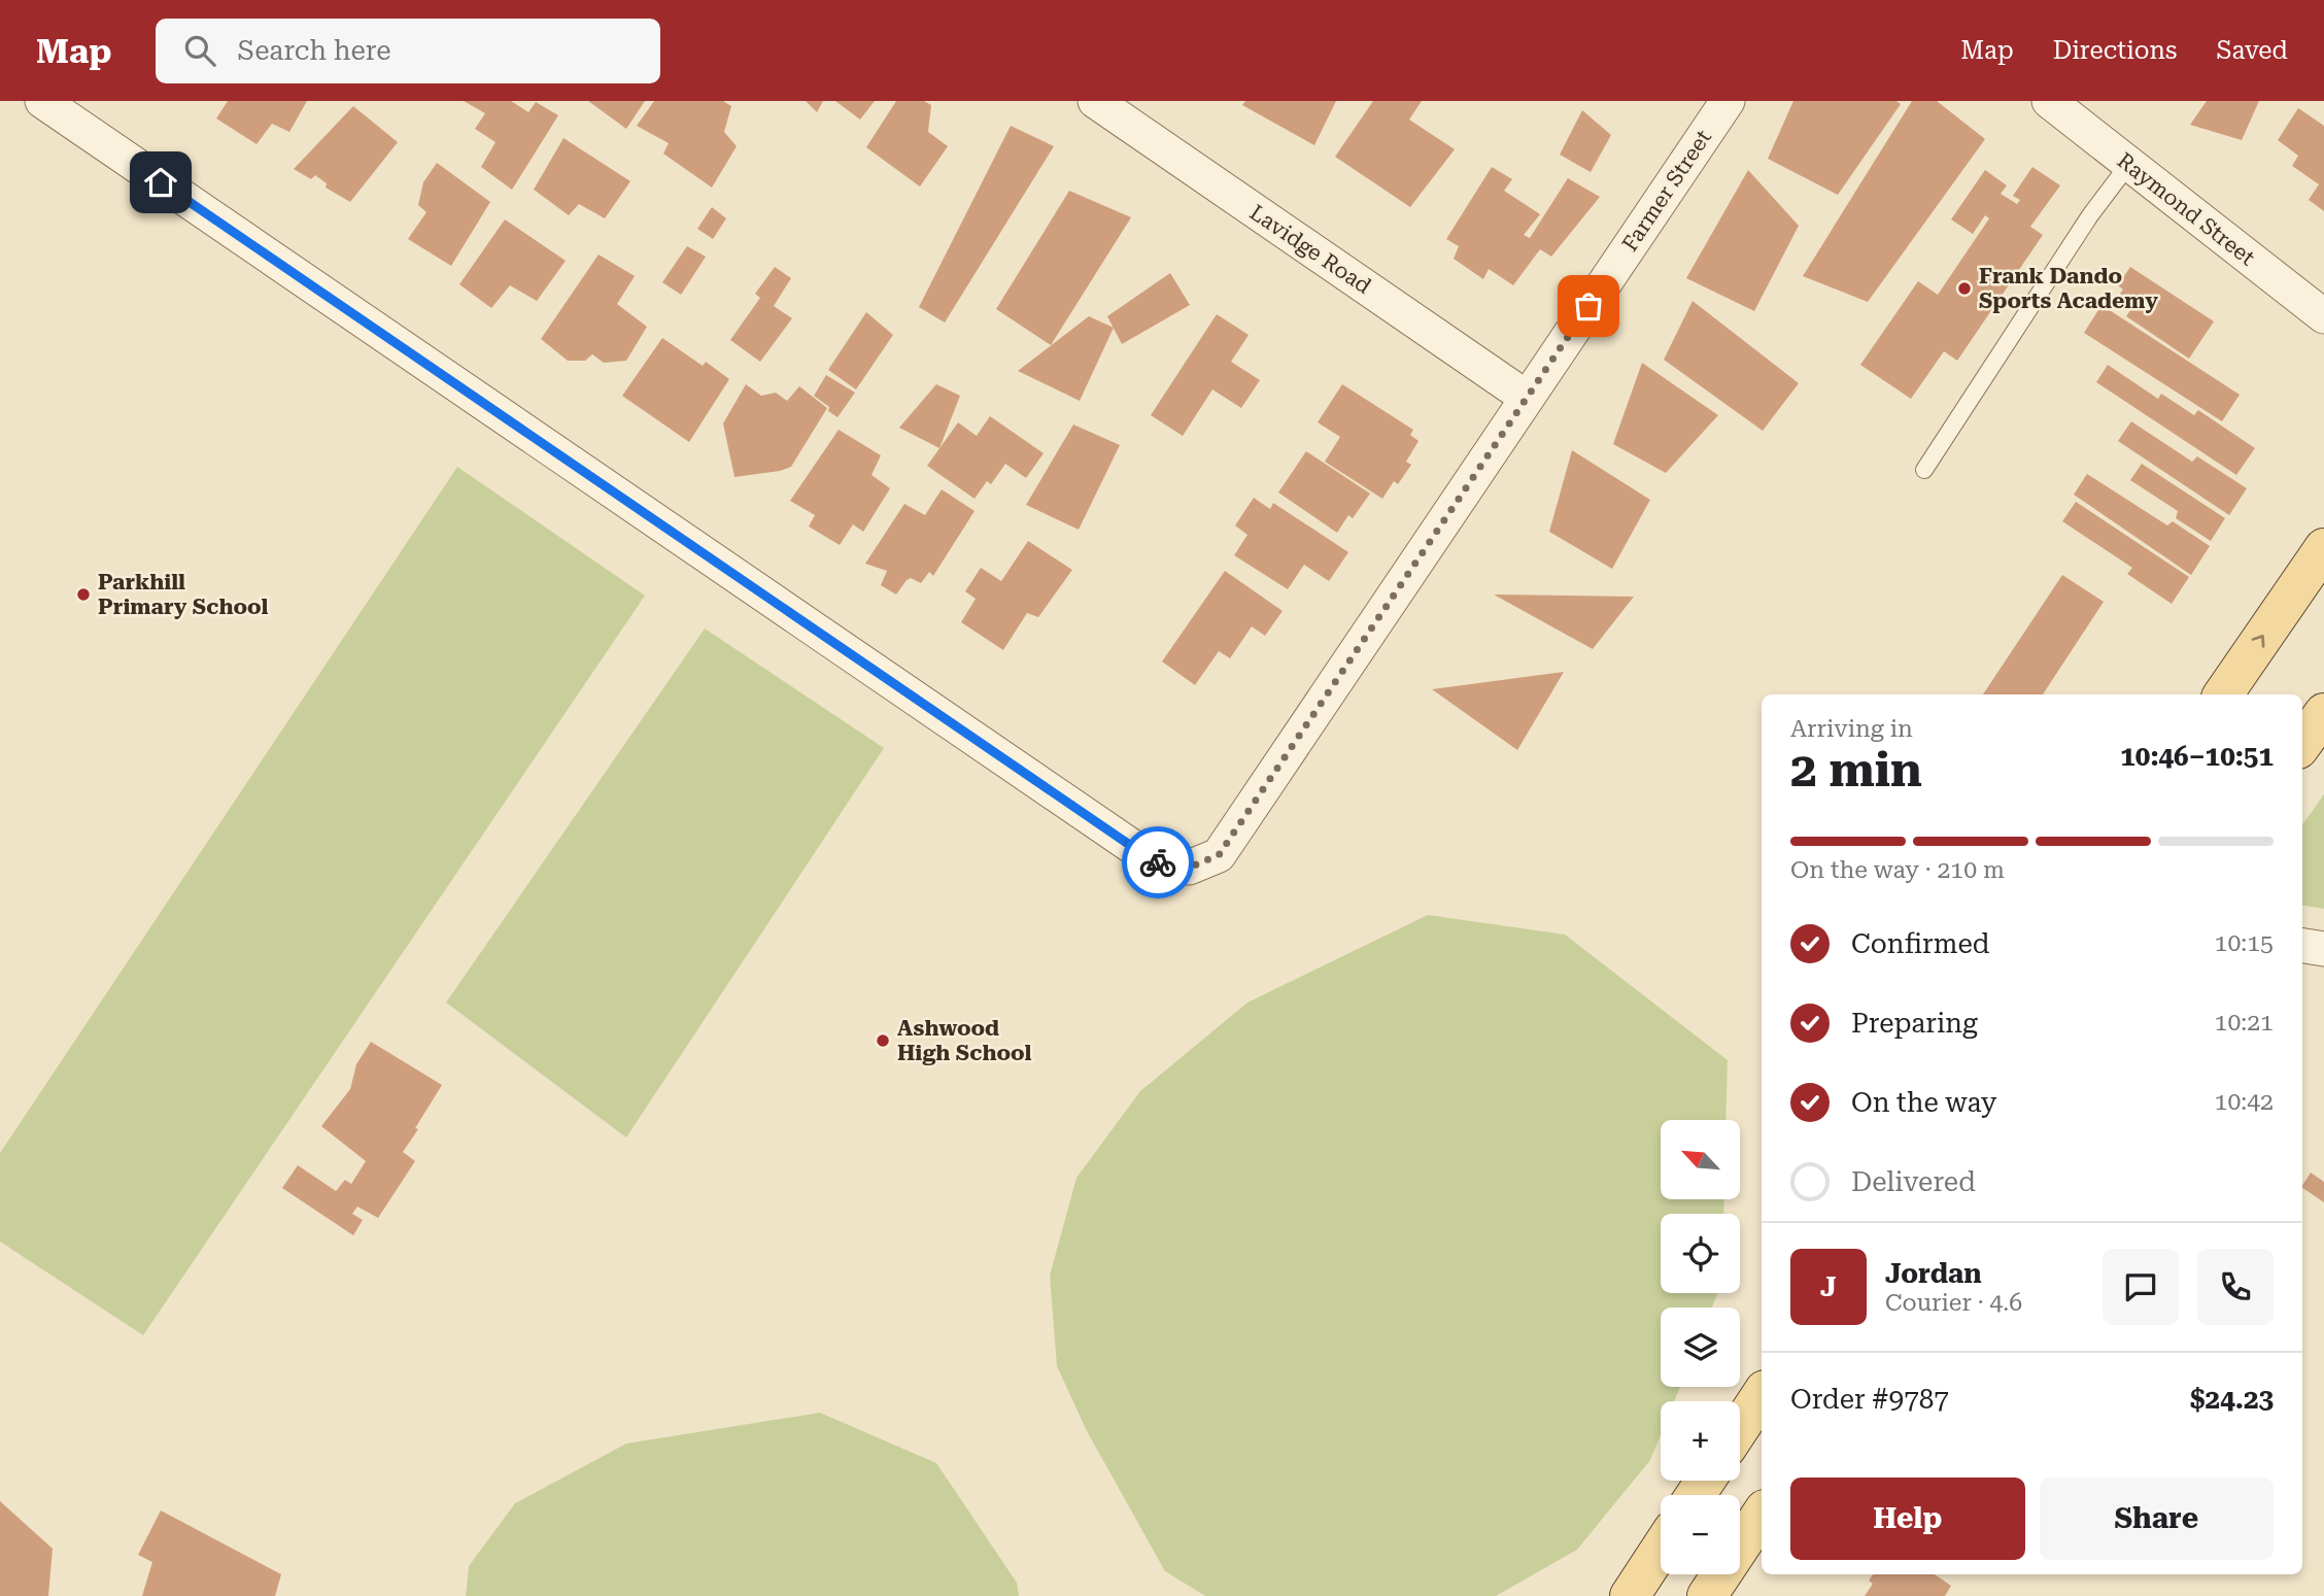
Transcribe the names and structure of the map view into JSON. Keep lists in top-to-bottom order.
{
  "streets": {
    "street": ["Farmer Street", "Raymond Street", "Lavidge Road"]
  },
  "crossings": [
    ["Farmer Street", "Lavidge Road"]
  ],
  "places": ["Frank Dando Sports Academy", "Parkhill Primary School", "Ashwood High School"],
  "north": "top left",
  "page": {
    "header": "Map",
    "search": "Search here",
    "nav": ["Map", "Directions", "Saved"],
    "heading": ["2 min", "Arriving in", "10:46–10:51"],
    "panel": [
      "Jordan",
      "Courier · 4.6",
      "Order #9787",
      "$24.23"
    ],
    "bar": "On the way · 210 m",
    "list": [
      ["Confirmed", "10:15"],
      ["Preparing", "10:21"],
      ["On the way", "10:42"],
      "Delivered"
    ],
    "map_buttons": ["+", "−"],
    "round": "J",
    "buttons": ["Help", "Share"]
  }
}
